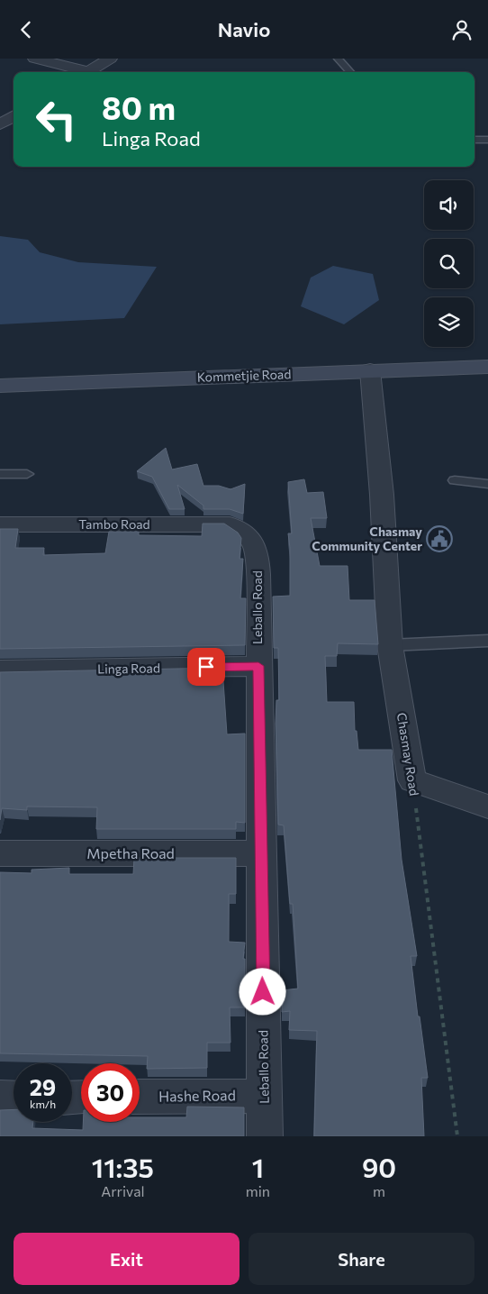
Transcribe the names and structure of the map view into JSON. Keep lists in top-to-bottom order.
{
  "streets": {
    "main road": ["Kommetjie Road"],
    "street": [
      "Tambo Road",
      "Leballo Road",
      "Linga Road",
      "Chasmay Road",
      "Mpetha Road",
      "Hashe Road"
    ]
  },
  "crossings": [
    ["Kommetjie Road", "Chasmay Road"],
    ["Tambo Road", "Leballo Road"],
    ["Leballo Road", "Linga Road"],
    ["Leballo Road", "Mpetha Road"],
    ["Leballo Road", "Hashe Road"]
  ],
  "places": {
    "public building": ["Chasmay Community Center"]
  },
  "page": {
    "header": "Navio",
    "turn": ["80 m", "Linga Road"],
    "speed": "29 km/h",
    "limit": "30",
    "eta": [
      "11:35",
      "Arrival",
      "1",
      "min",
      "90",
      "m"
    ],
    "buttons": ["Exit", "Share"]
  }
}
